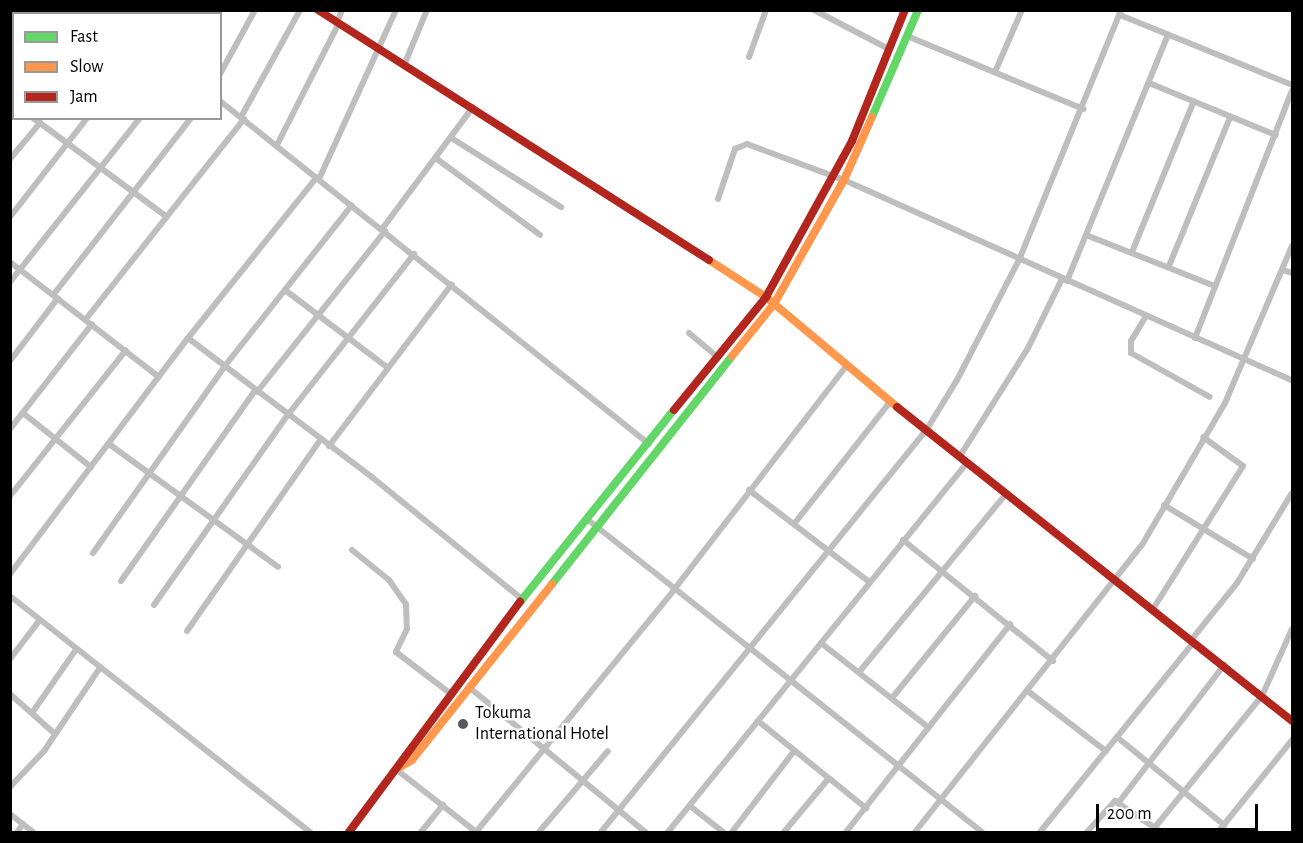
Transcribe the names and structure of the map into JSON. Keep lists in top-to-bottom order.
{
  "places": ["Tokuma International Hotel"],
  "legend": ["Fast", "Slow", "Jam"],
  "scale_bar": "200 m"
}
